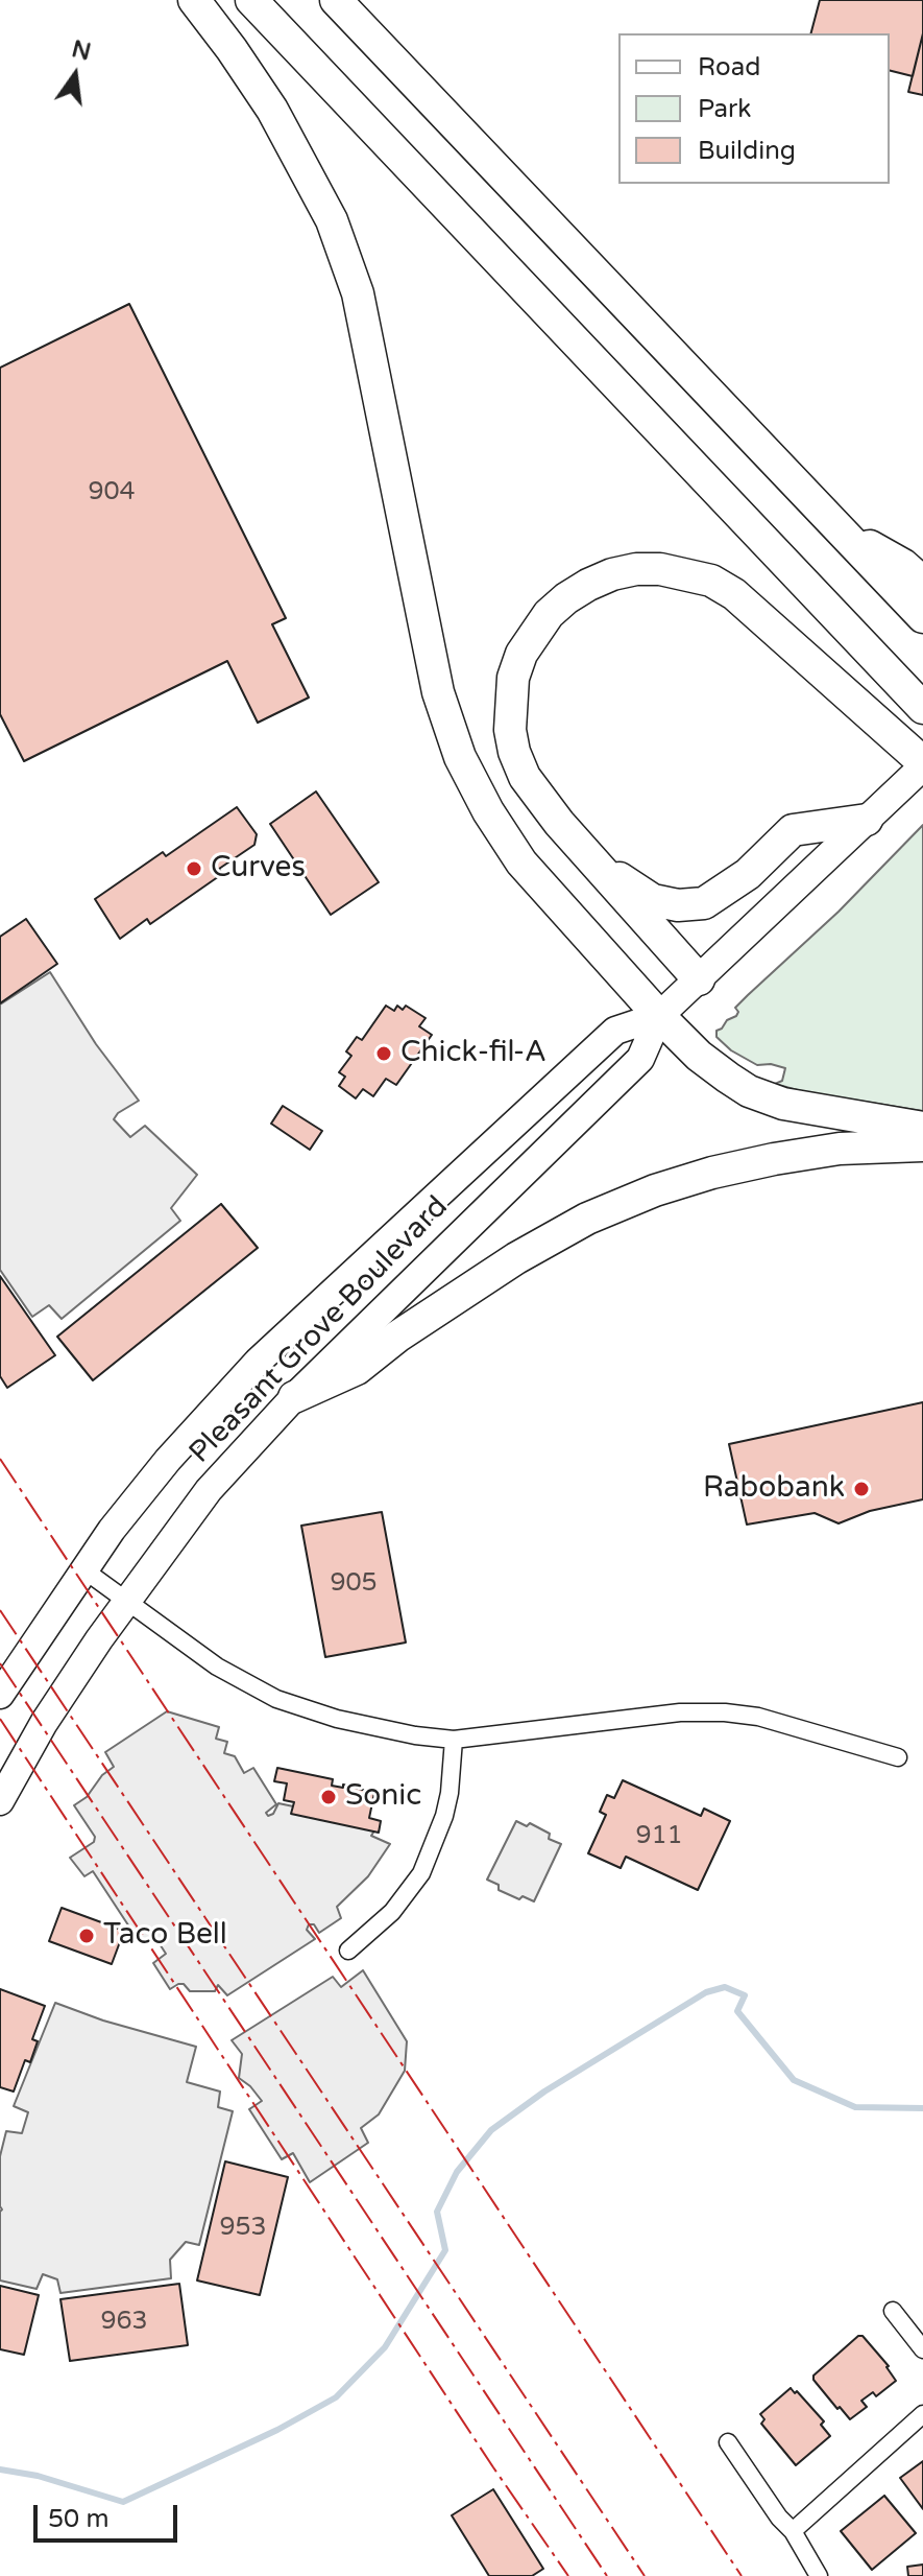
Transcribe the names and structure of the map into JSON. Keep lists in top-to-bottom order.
{
  "streets": {
    "main road": ["Pleasant Grove Boulevard"]
  },
  "places": [
    "Curves",
    "Chick-fil-A",
    "Rabobank",
    "Sonic",
    "Taco Bell"
  ],
  "house_numbers": [
    "904",
    "905",
    "911",
    "953",
    "963"
  ],
  "legend": ["Road", "Park", "Building"],
  "scale_bar": "50 m",
  "north": "top"
}
